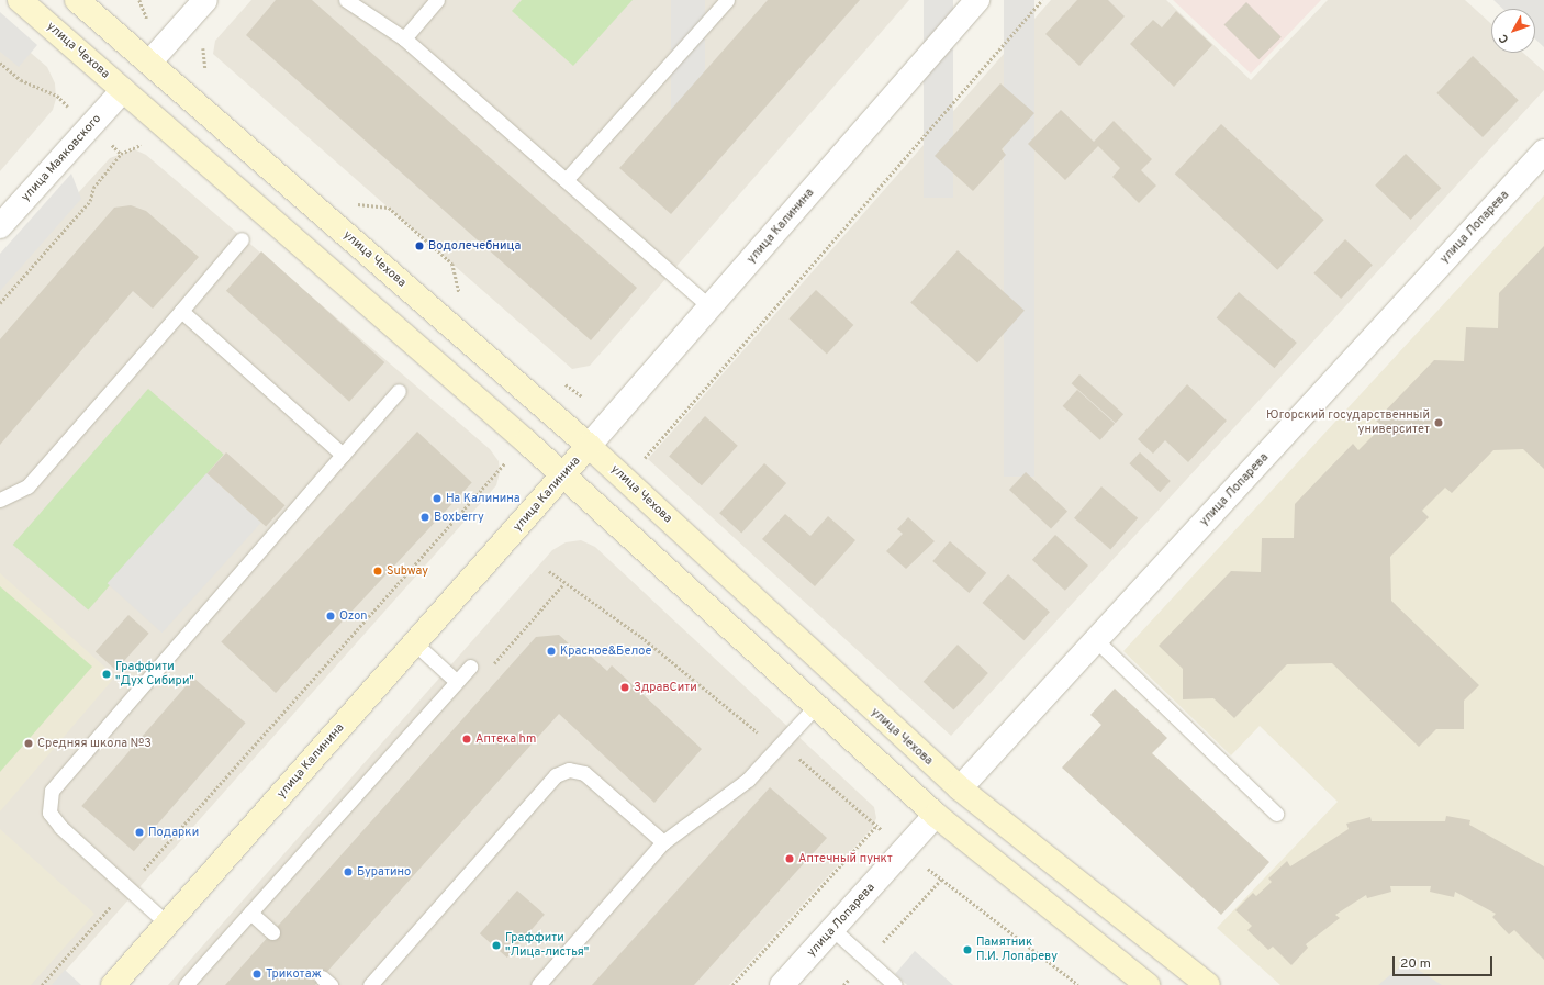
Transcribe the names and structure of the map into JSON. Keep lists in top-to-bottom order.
{
  "streets": {
    "main road": ["улица Чехова", "улица Калинина"],
    "street": ["улица Маяковского", "улица Лопарева"]
  },
  "crossings": [
    ["улица Чехова", "улица Маяковского"],
    ["улица Чехова", "улица Калинина"],
    ["улица Чехова", "улица Лопарева"]
  ],
  "places": [
    "Водолечебница",
    "Югорский государственный университет",
    "На Калинина",
    "Boxberry",
    "Subway",
    "Ozon",
    "Красное&Белое",
    "Граффити \"Дух Сибири\"",
    "ЗдравСити",
    "Аптека hm",
    "Средняя школа №3",
    "Подарки",
    "Аптечный пункт",
    "Буратино",
    "Граффити \"Лица-листья\"",
    "Памятник П.И. Лопареву",
    "Трикотаж"
  ],
  "scale_bar": "20 m",
  "north": "bottom left"
}
